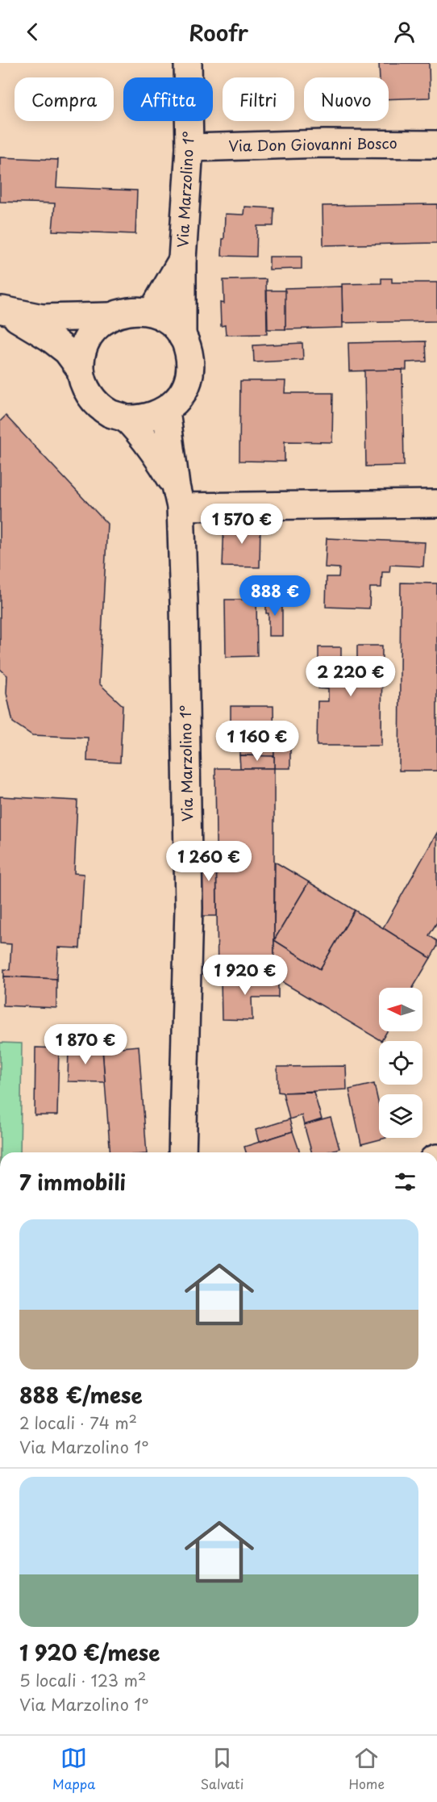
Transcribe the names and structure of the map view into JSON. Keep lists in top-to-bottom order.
{
  "streets": {
    "main road": ["Via Don Giovanni Bosco", "Via Marzolino 1°"]
  },
  "crossings": [
    ["Via Don Giovanni Bosco", "Via Marzolino 1°"]
  ],
  "north": "left",
  "page": {
    "header": "Roofr",
    "chip": [
      "Compra",
      "Affitta",
      "Filtri",
      "Nuovo"
    ],
    "price": [
      "1 570 €",
      "888 €",
      "2 220 €",
      "1 160 €",
      "1 260 €",
      "1 920 €",
      "1 870 €"
    ],
    "heading": "7 immobili",
    "list": [
      {
        "name": "888 €/mese",
        "note": "2 locali · 74 m² · Via Marzolino 1°"
      },
      {
        "name": "1 920 €/mese",
        "note": "5 locali · 123 m² · Via Marzolino 1°"
      }
    ],
    "tabs": ["Mappa", "Salvati", "Home"]
  }
}
